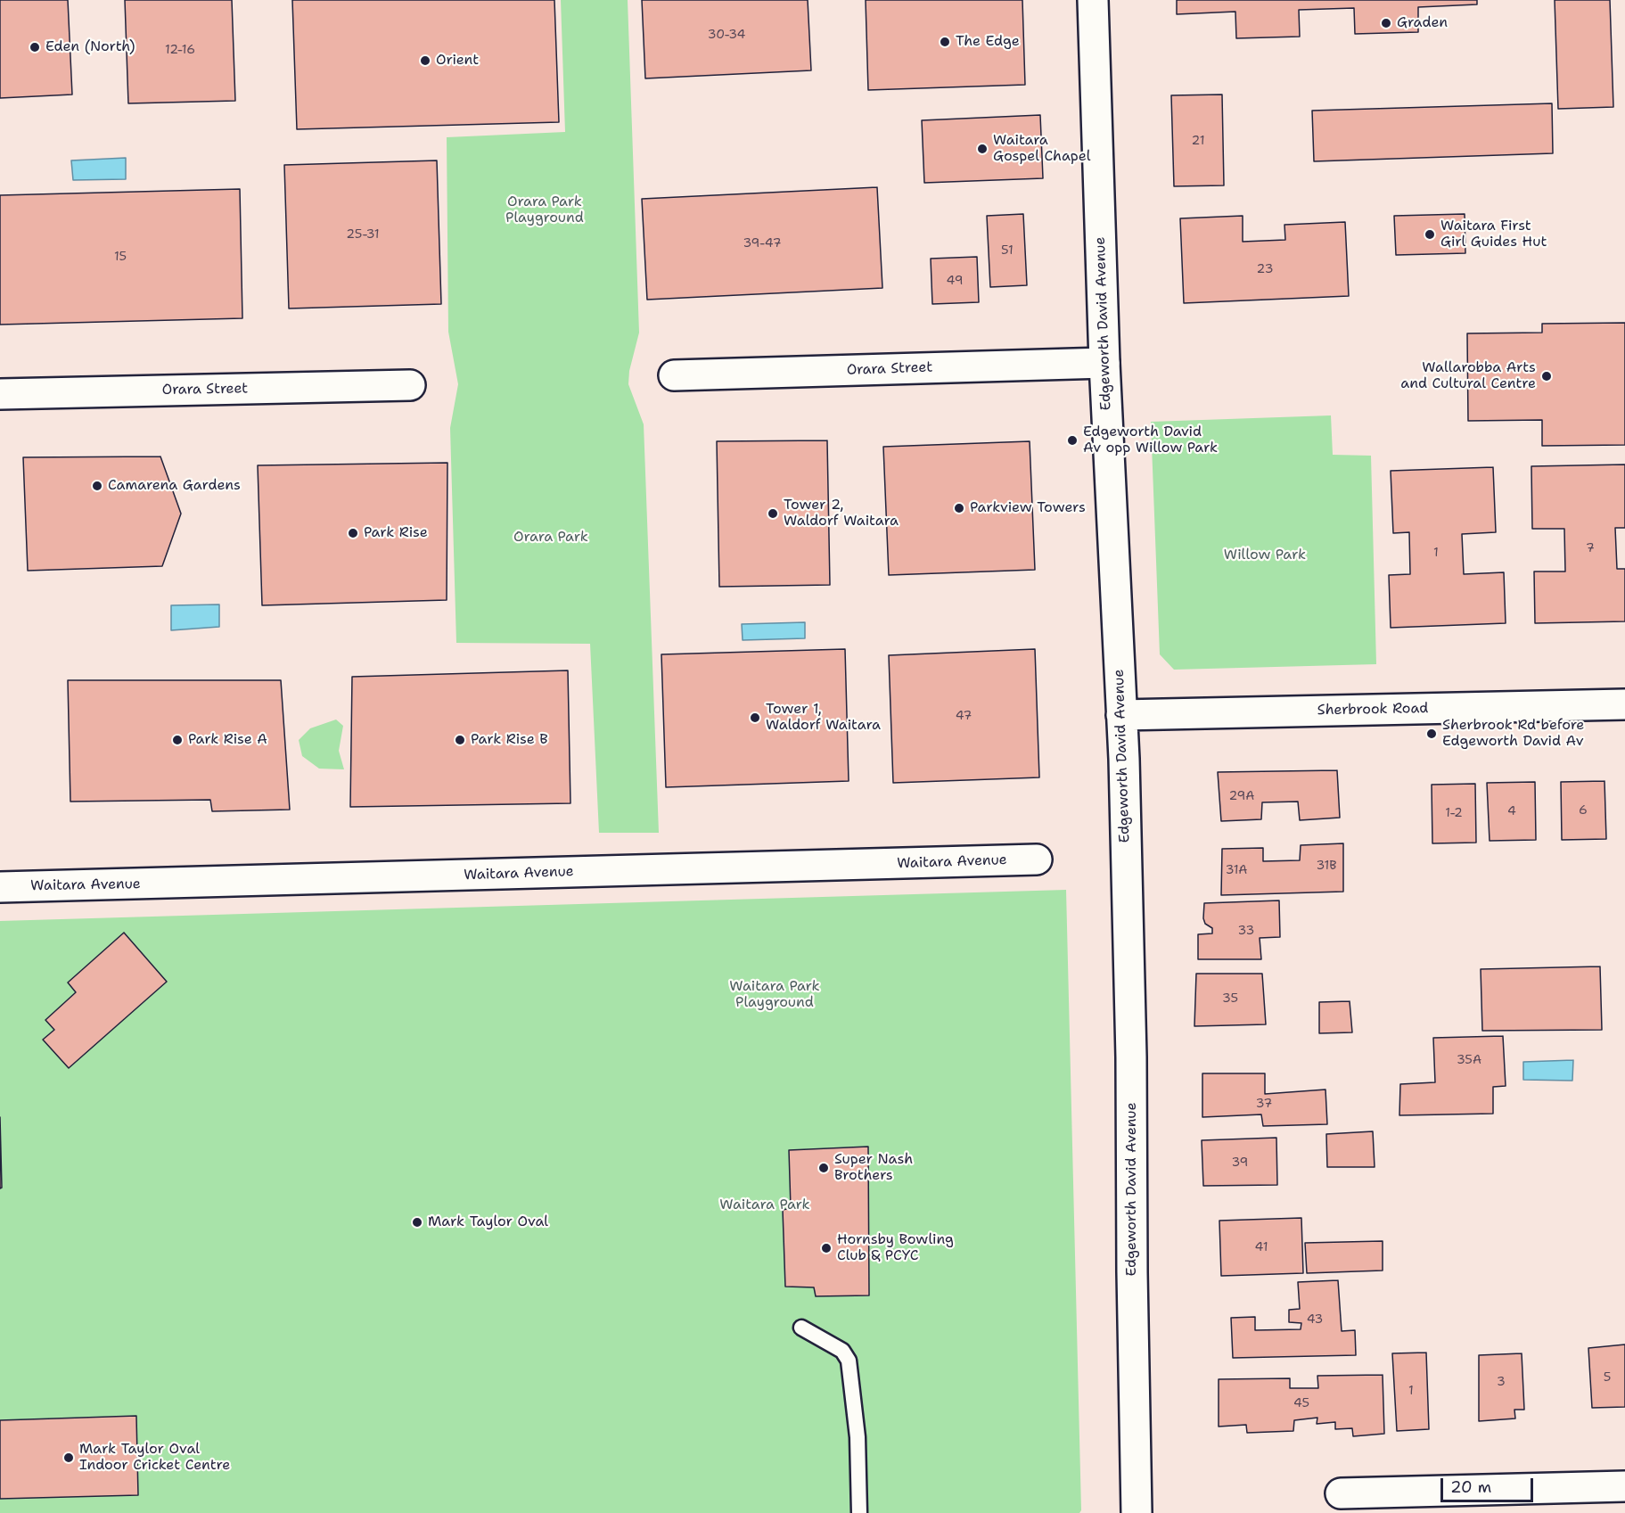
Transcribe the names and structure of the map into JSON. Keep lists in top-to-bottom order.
{
  "streets": {
    "street": [
      "Edgeworth David Avenue",
      "Orara Street",
      "Sherbrook Road",
      "Waitara Avenue"
    ]
  },
  "crossings": [
    ["Edgeworth David Avenue", "Orara Street"],
    ["Edgeworth David Avenue", "Sherbrook Road"]
  ],
  "parks": [
    "Orara Park Playground",
    "Orara Park",
    "Willow Park",
    "Waitara Park Playground",
    "Waitara Park"
  ],
  "places": [
    "Graden",
    "The Edge",
    "Eden (North)",
    "Orient",
    "Waitara Gospel Chapel",
    "Waitara First Girl Guides Hut",
    "Wallarobba Arts and Cultural Centre",
    "Edgeworth David Av opp Willow Park",
    "Camarena Gardens",
    "Parkview Towers",
    "Tower 2, Waldorf Waitara",
    "Park Rise",
    "Tower 1, Waldorf Waitara",
    "Sherbrook Rd before Edgeworth David Av",
    "Park Rise A",
    "Park Rise B",
    "Super Nash Brothers",
    "Mark Taylor Oval",
    "Hornsby Bowling Club & PCYC",
    "Mark Taylor Oval Indoor Cricket Centre"
  ],
  "house_numbers": [
    "30-34",
    "12-16",
    "21",
    "25-31",
    "39-47",
    "51",
    "15",
    "23",
    "49",
    "7",
    "1",
    "47",
    "29A",
    "6",
    "4",
    "1-2",
    "31B",
    "31A",
    "33",
    "35",
    "35A",
    "37",
    "39",
    "41",
    "43",
    "5",
    "3",
    "1",
    "45"
  ],
  "scale_bar": "20 m"
}
